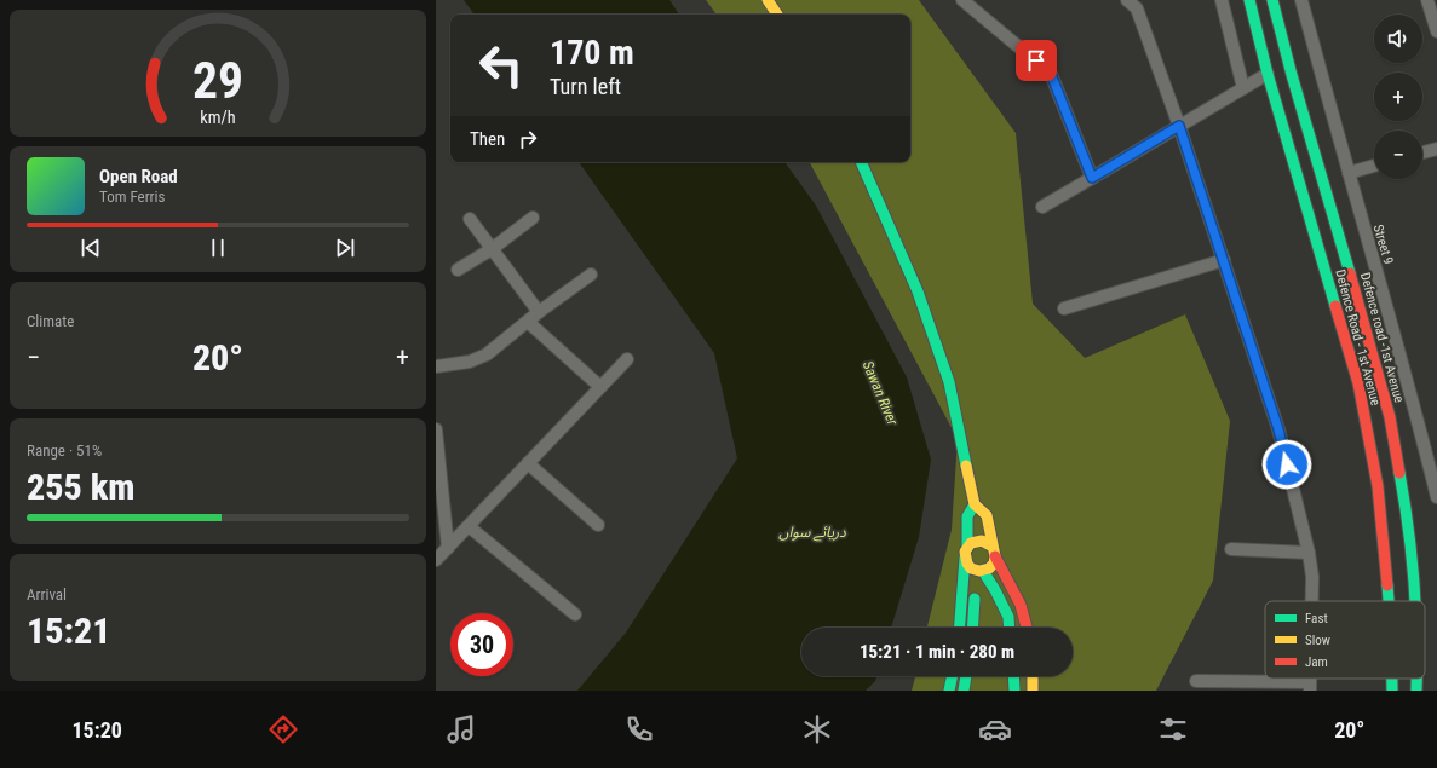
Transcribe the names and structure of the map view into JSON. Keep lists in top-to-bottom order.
{
  "streets": {
    "main road": ["Defence Road - 1st Avenue", "Defence road -1st Avenue"],
    "street": ["Street 9"]
  },
  "crossings": [
    ["Defence Road - 1st Avenue", "Defence road -1st Avenue"]
  ],
  "water": ["Sawan River", "دریائے سواں"],
  "legend": ["Fast", "Slow", "Jam"],
  "page": {
    "map_buttons": ["+", "−"],
    "turn": ["170 m", "Turn left"],
    "then": "Then",
    "song": ["Open Road", "Tom Ferris"],
    "tile": [
      "Climate",
      ["Range · 51%", "255 km"],
      ["Arrival", "15:21"]
    ],
    "heat": ["−", "20°", "+"],
    "limit": "30",
    "trip": "15:21 · 1 min · 280 m",
    "tabs": ["15:20", "20°"],
    "gauge": ["29", "km/h"]
  }
}
